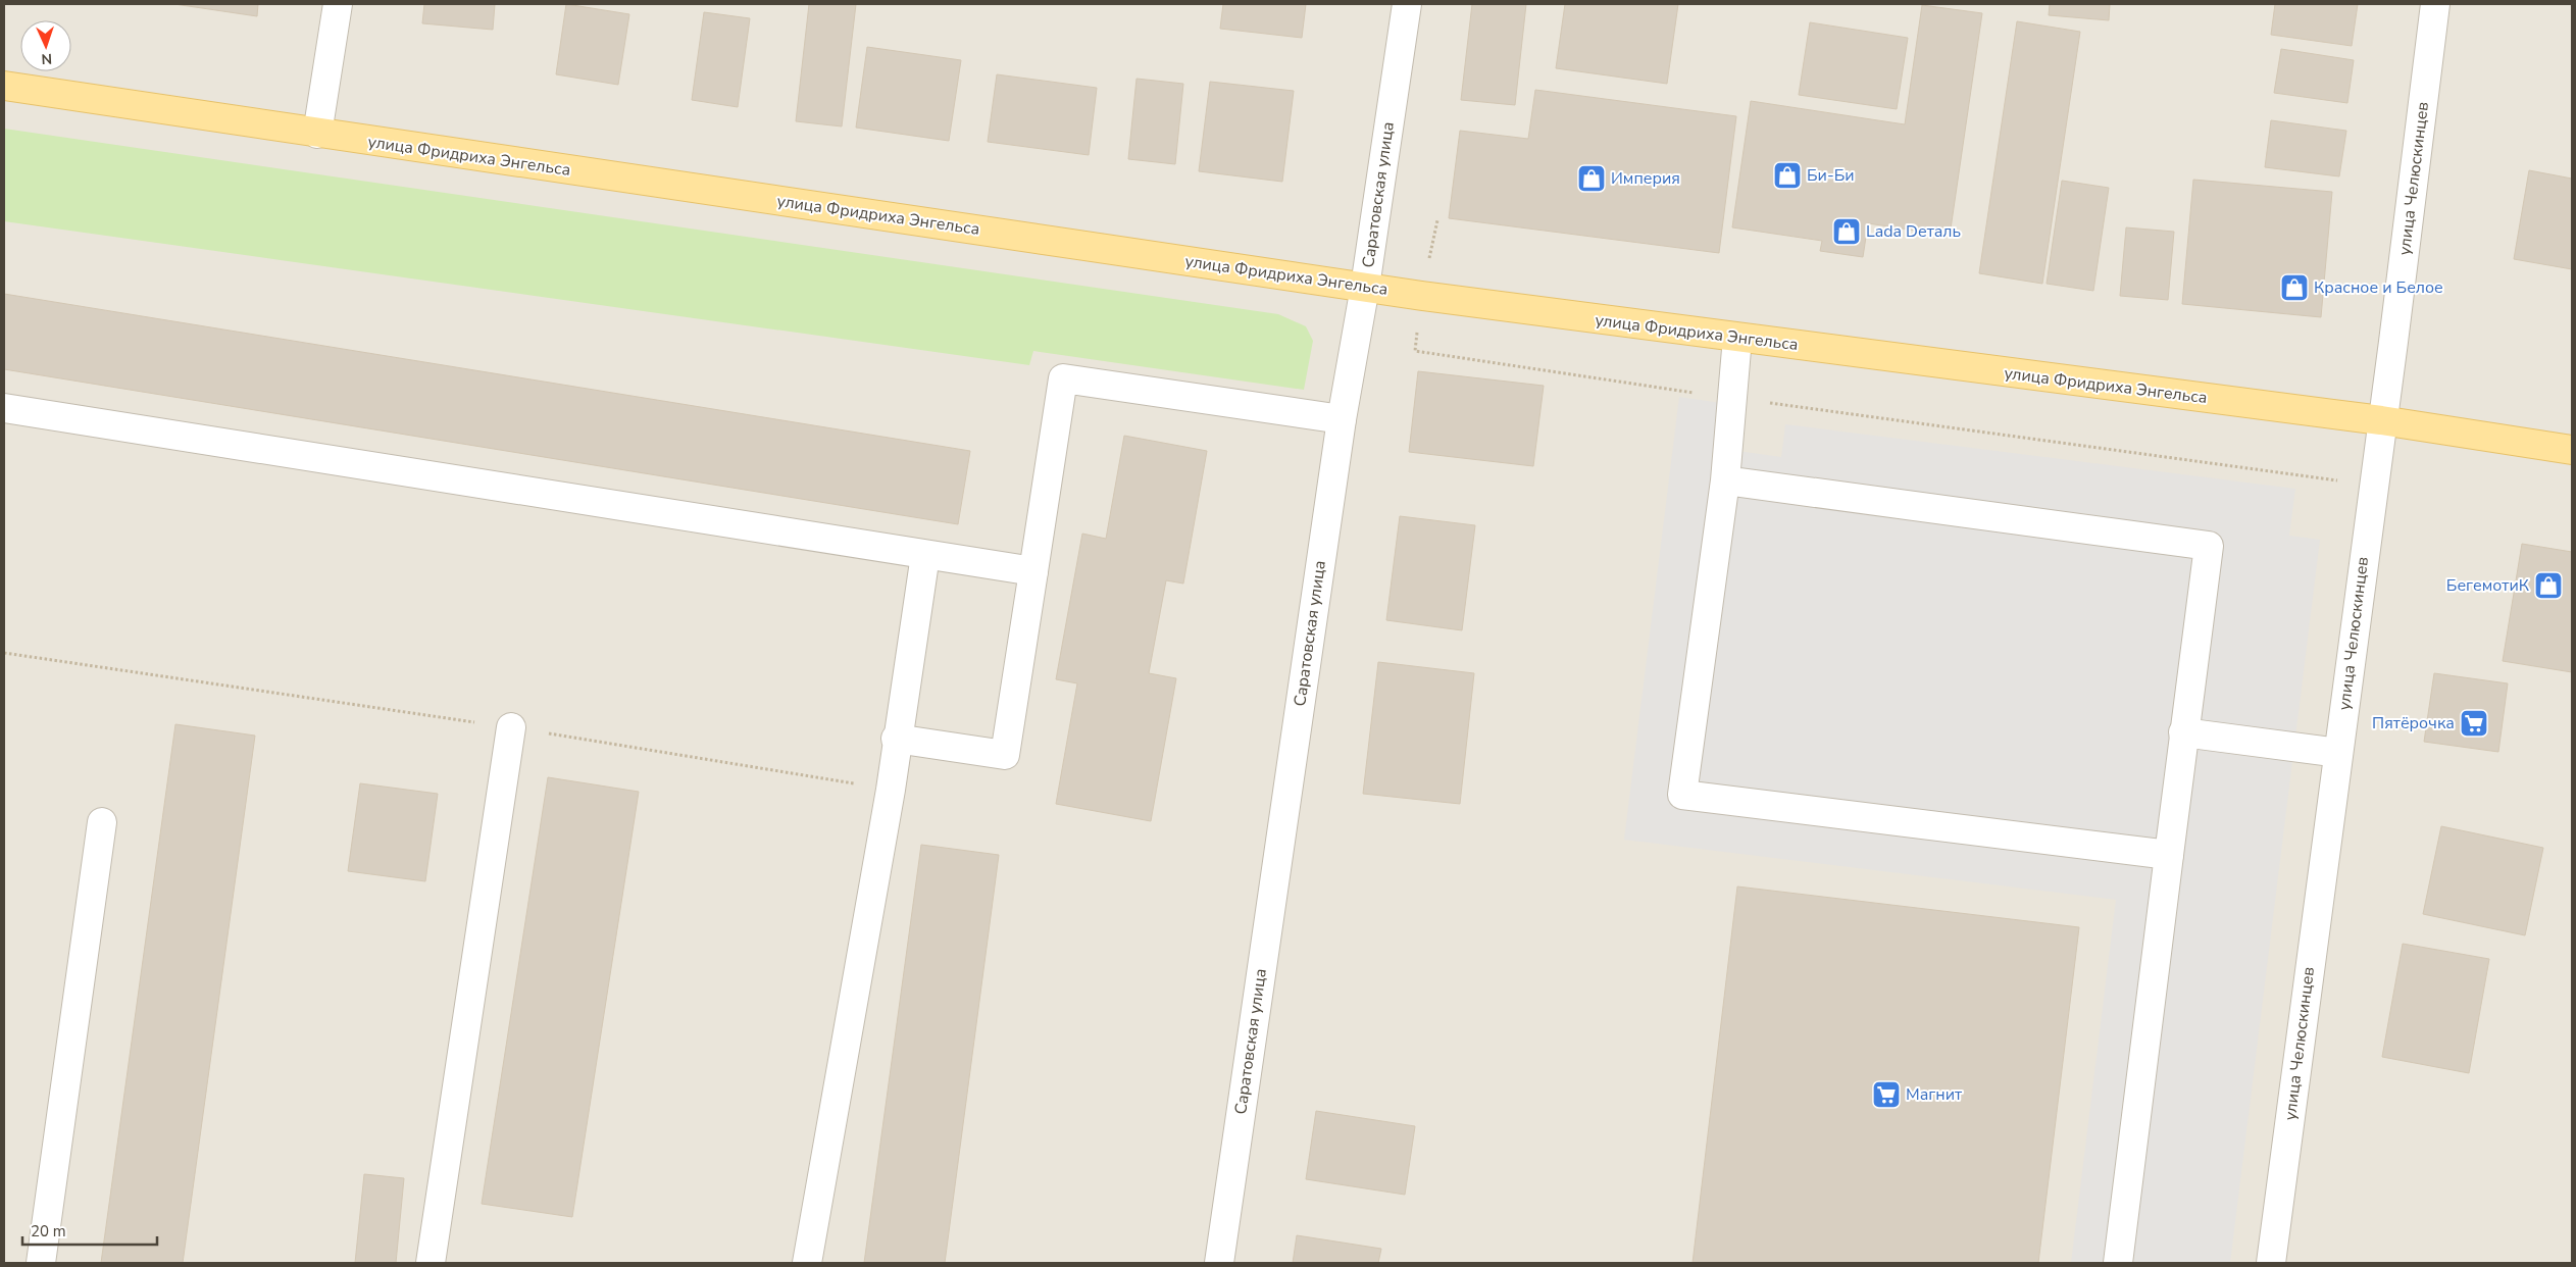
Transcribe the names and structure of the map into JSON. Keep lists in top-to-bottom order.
{
  "streets": {
    "main road": ["улица Фридриха Энгельса"],
    "street": ["улица Челюскинцев", "Саратовская улица"]
  },
  "crossings": [
    ["улица Фридриха Энгельса", "улица Челюскинцев"],
    ["улица Фридриха Энгельса", "Саратовская улица"]
  ],
  "places": {
    "shop": [
      "Би-Би",
      "Империя",
      "Lada Dеталь",
      "Красное и Белое",
      "БегемотиК"
    ],
    "supermarket": ["Пятёрочка", "Магнит"]
  },
  "scale_bar": "20 m",
  "north": "bottom"
}
